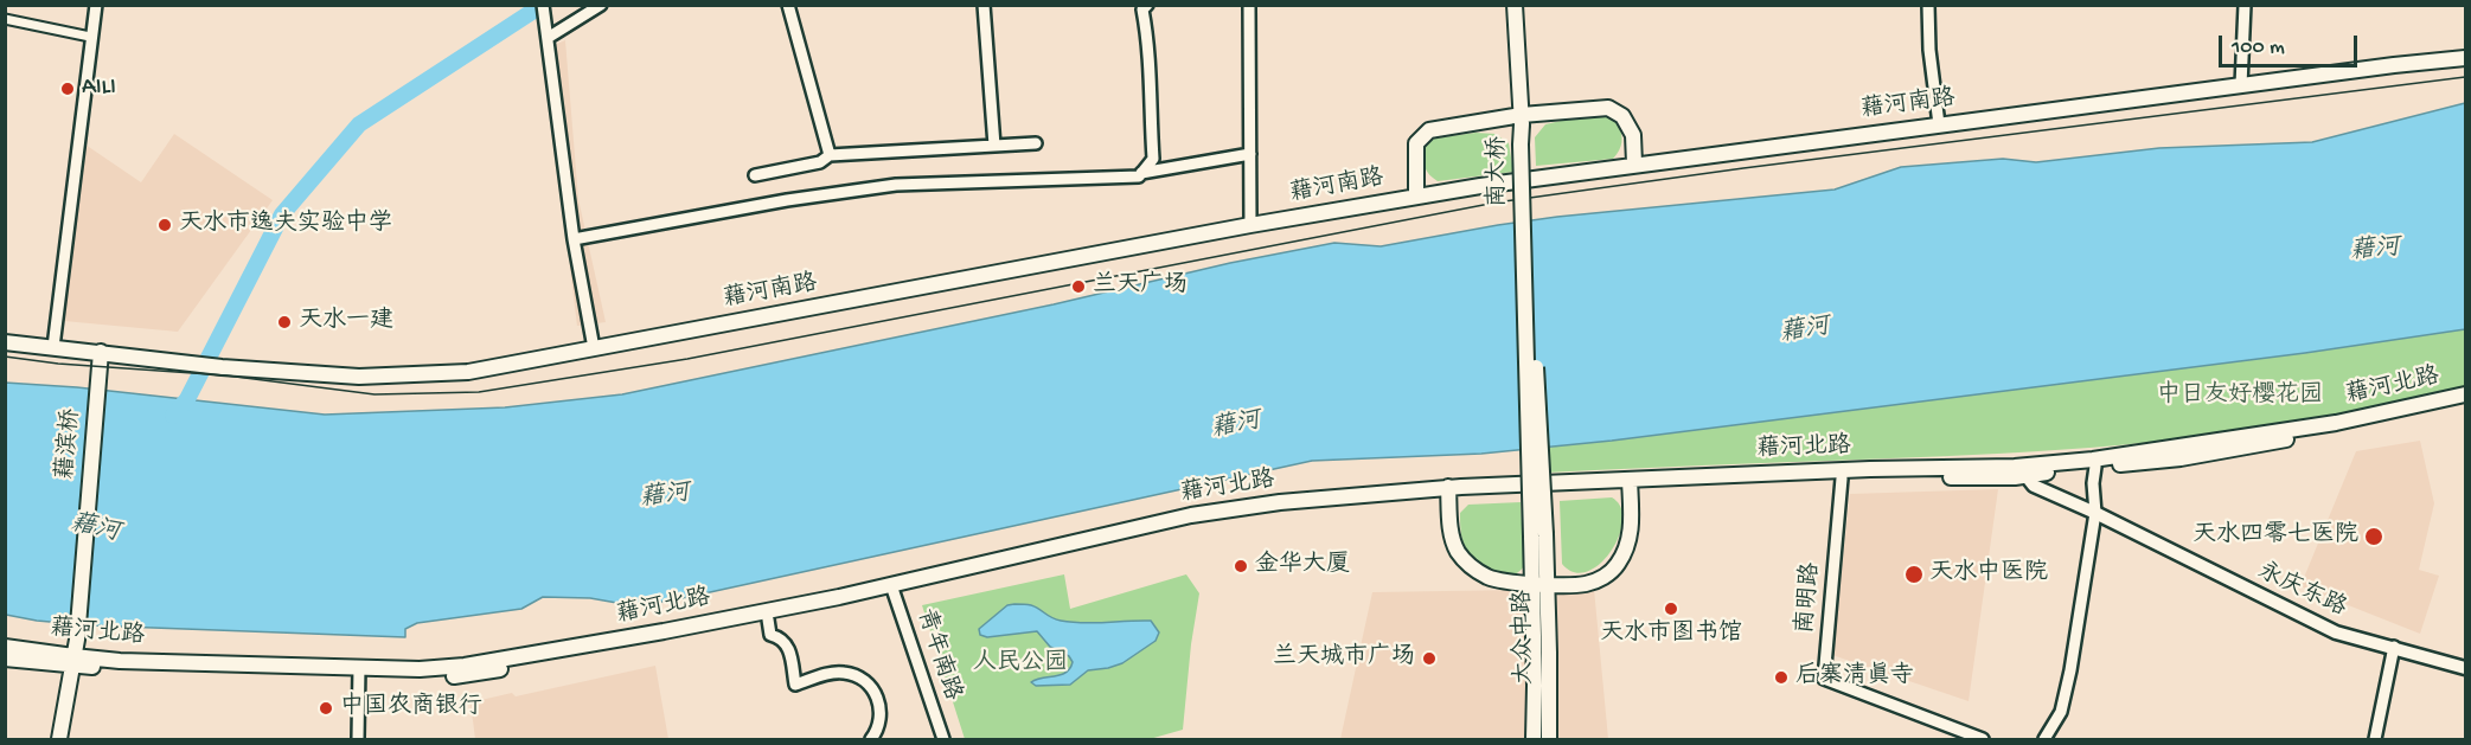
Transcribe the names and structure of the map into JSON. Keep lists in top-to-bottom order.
{
  "streets": {
    "main road": [
      "藉河南路",
      "南大桥",
      "藉河北路",
      "藉滨桥",
      "大众中路"
    ],
    "street": ["永庆东路", "南明路", "青年南路"]
  },
  "crossings": [
    ["藉河南路", "藉滨桥"],
    ["南大桥", "大众中路"],
    ["藉河北路", "藉滨桥"],
    ["藉河北路", "永庆东路"],
    ["藉河北路", "南明路"],
    ["藉河北路", "青年南路"]
  ],
  "water": ["藉河"],
  "parks": ["中日友好樱花园", "人民公园"],
  "places": [
    "AILI",
    "天水市逸夫实验中学",
    "兰天广场",
    "天水一建",
    "天水四零七医院",
    "金华大厦",
    "天水中医院",
    "天水市图书馆",
    "兰天城市广场",
    "后寨清真寺",
    "中国农商银行"
  ],
  "scale_bar": "100 m"
}
